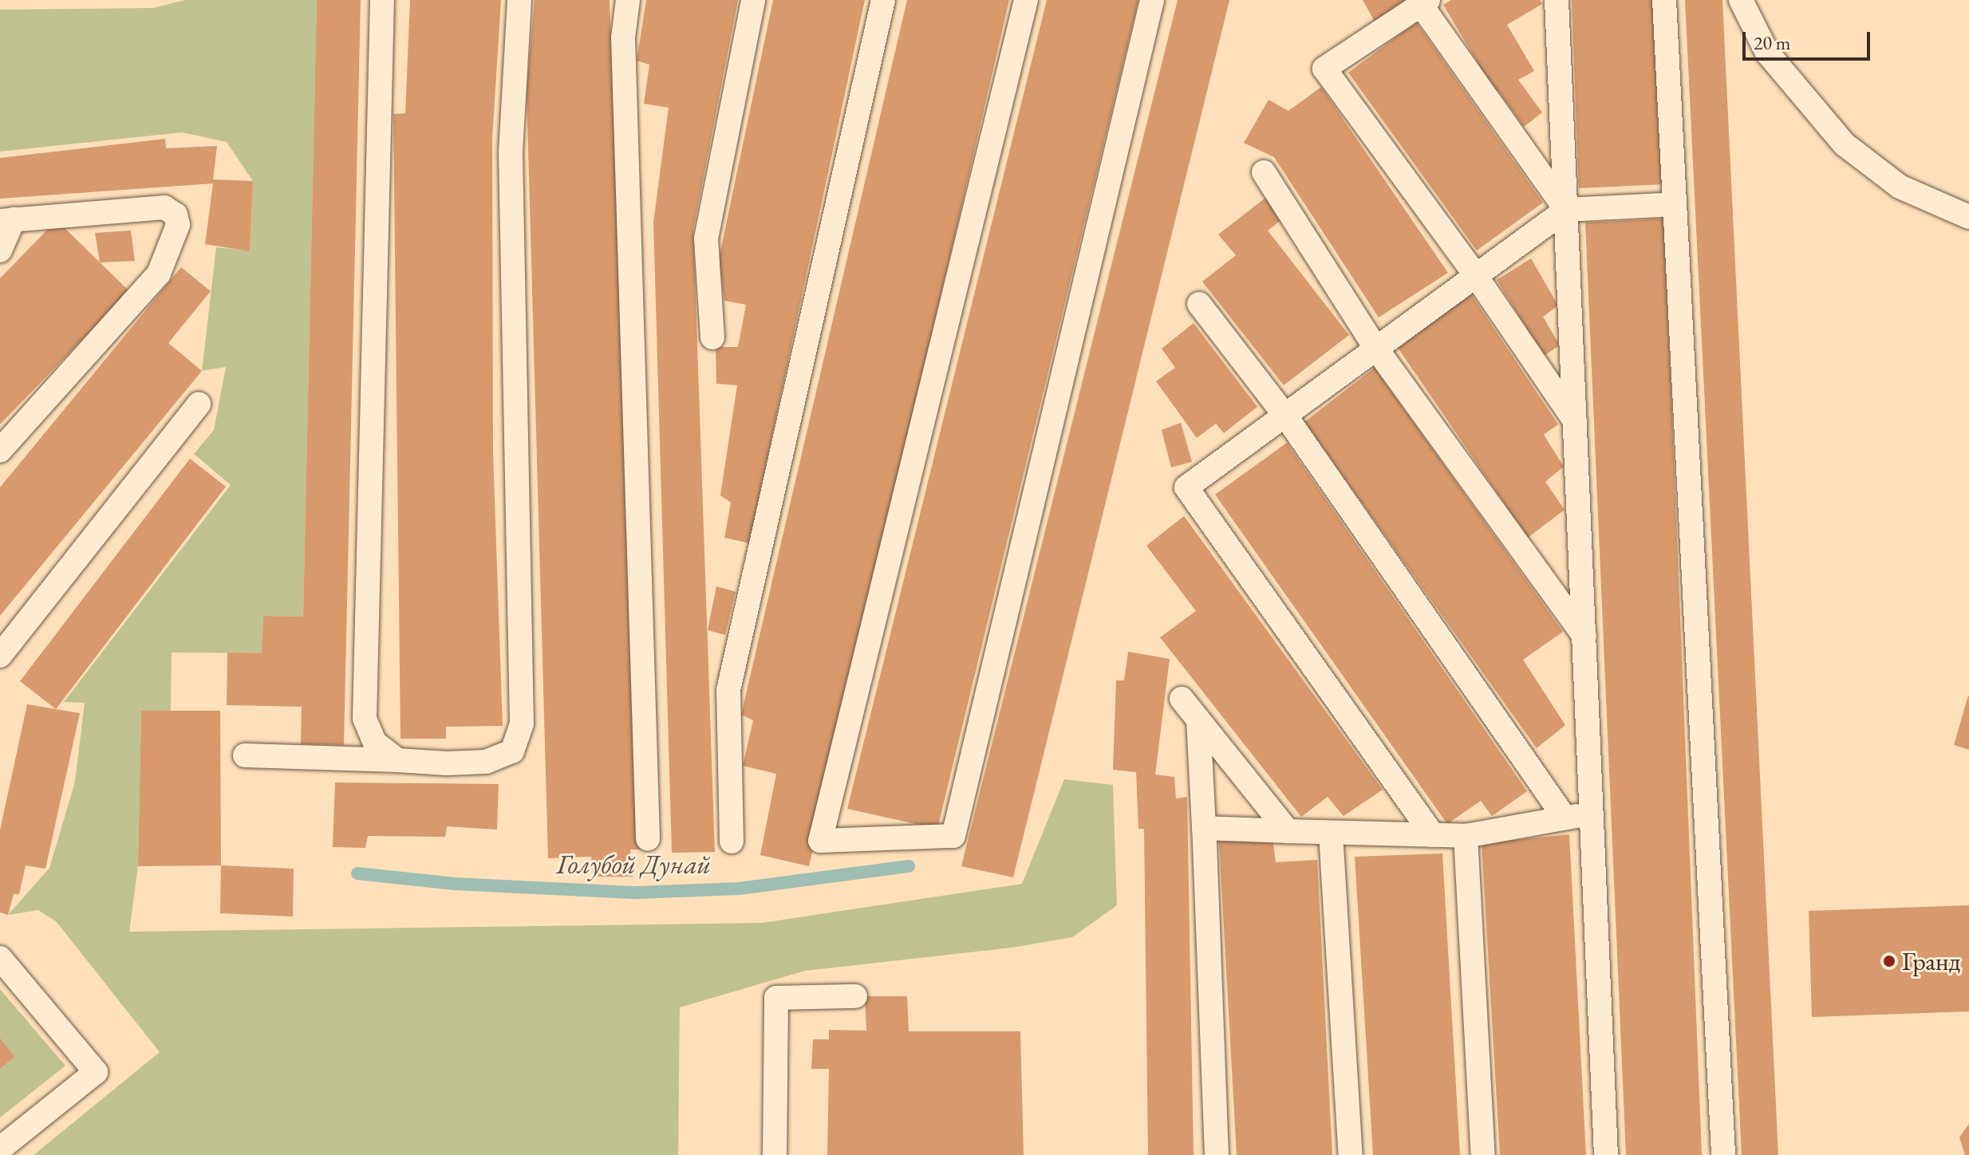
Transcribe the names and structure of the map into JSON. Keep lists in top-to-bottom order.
{
  "water": ["Голубой Дунай"],
  "places": ["Гранд"],
  "scale_bar": "20 m"
}
